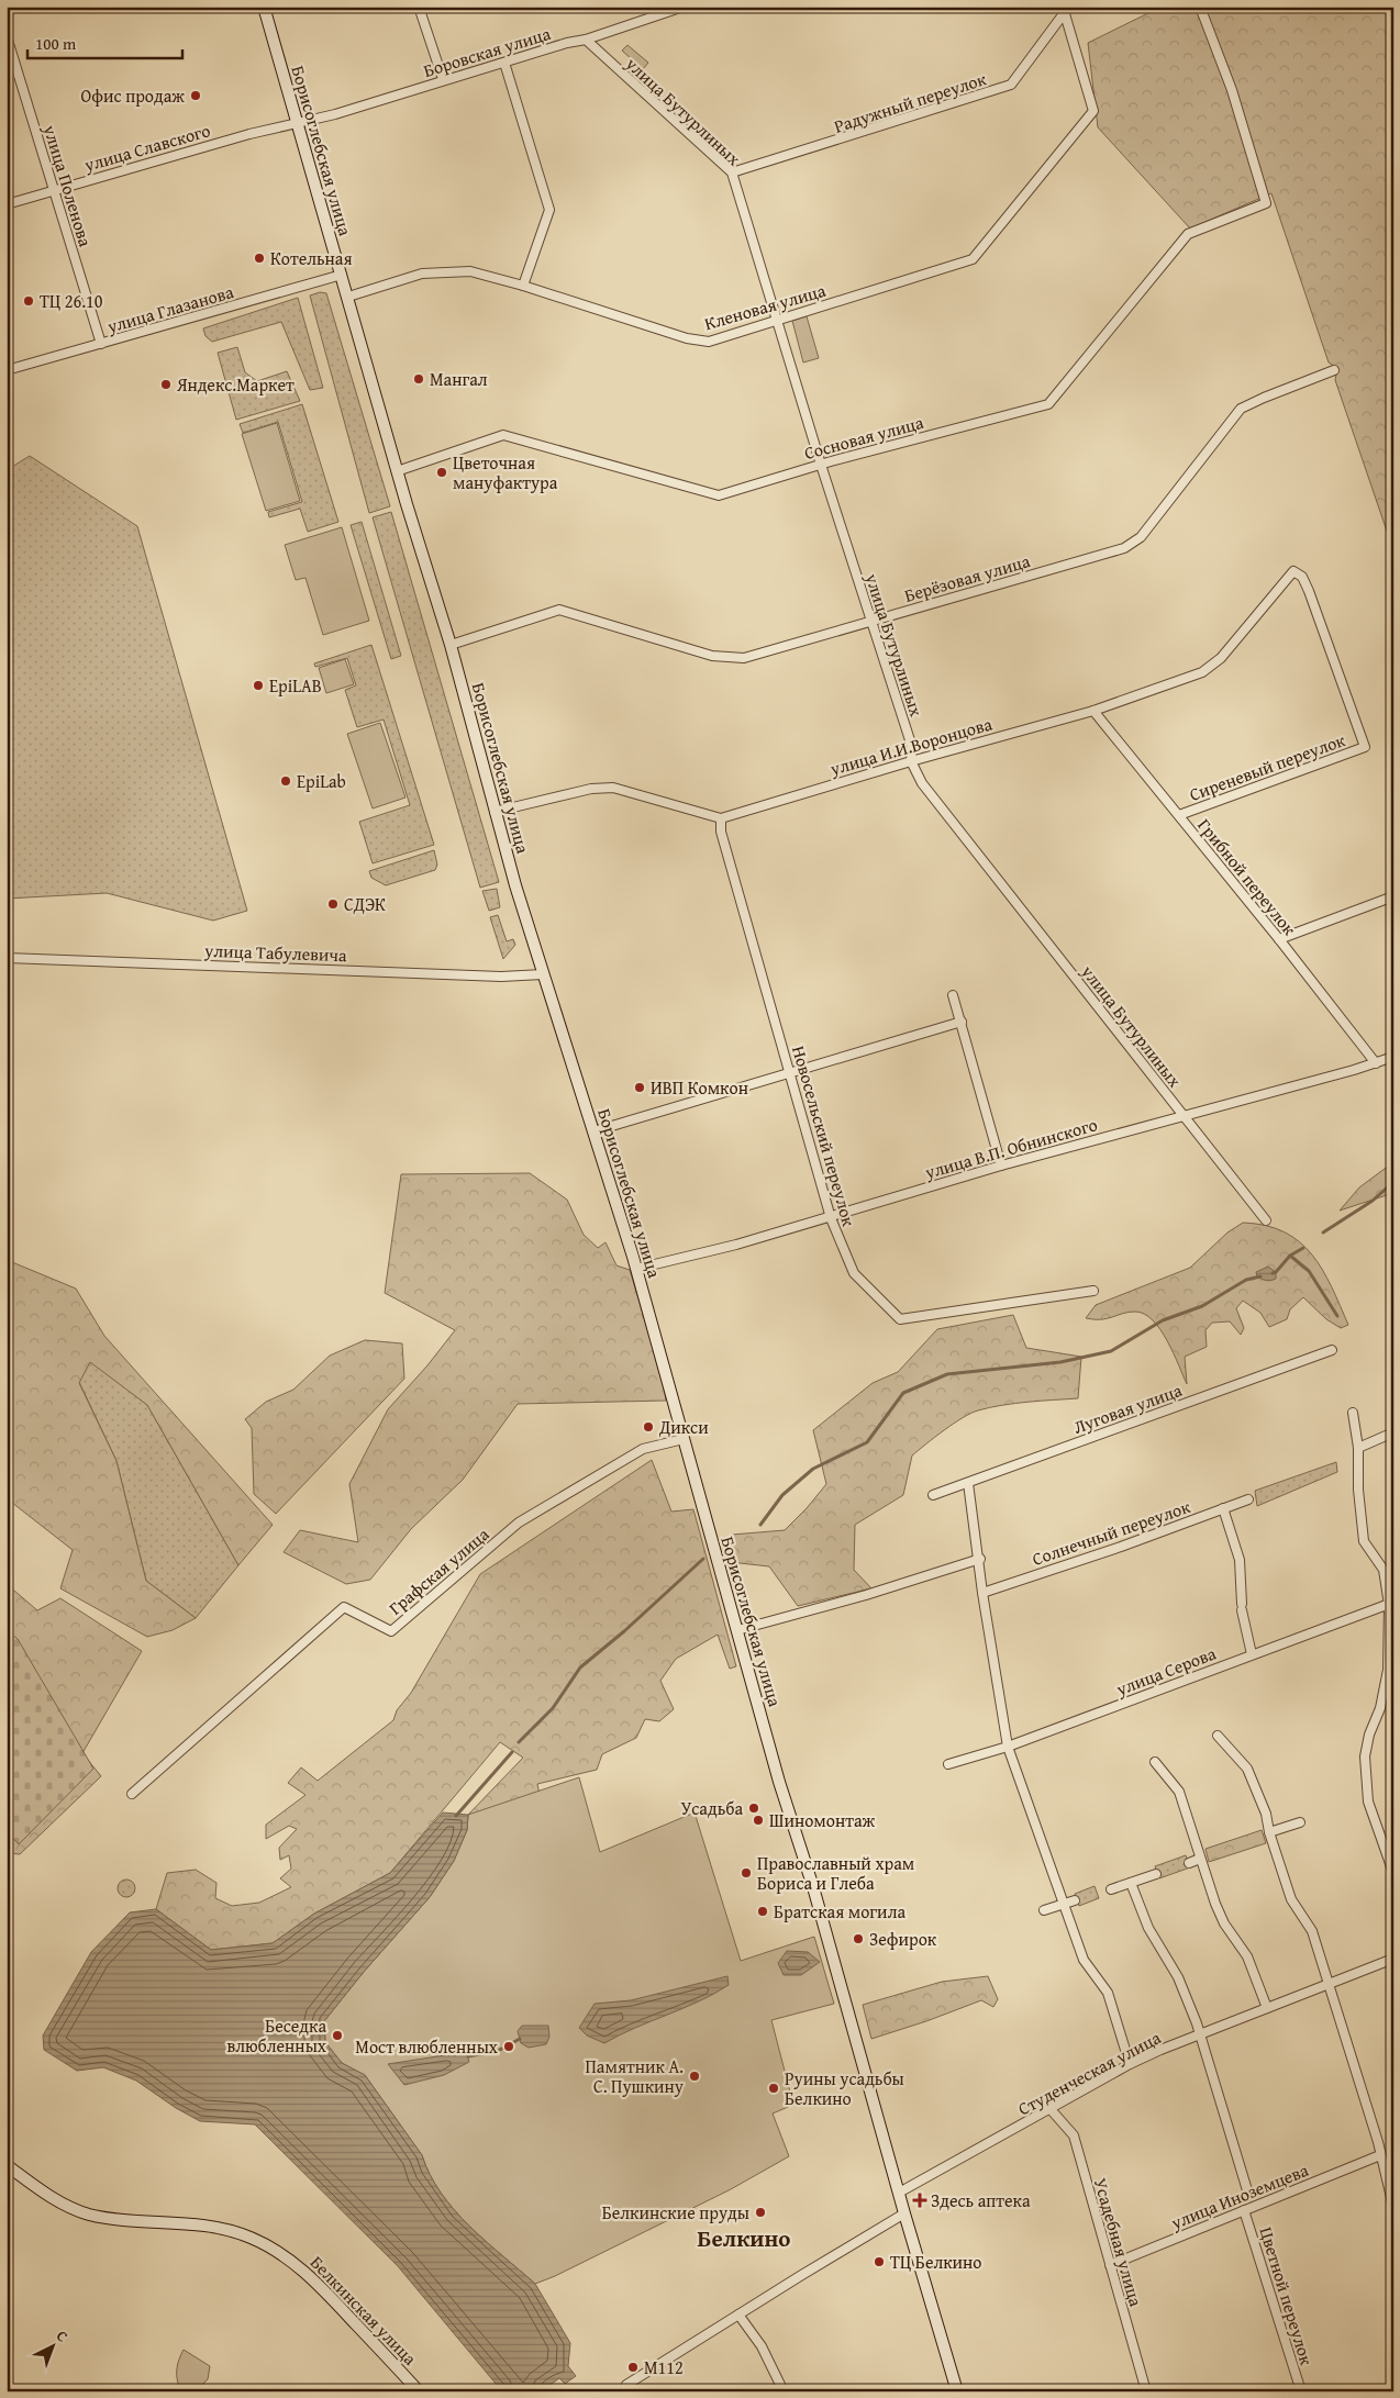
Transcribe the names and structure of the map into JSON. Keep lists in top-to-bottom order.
{
  "streets": {
    "street": [
      "Боровская улица",
      "Радужный переулок",
      "улица Бутурлиных",
      "улица Славского",
      "Борисоглебская улица",
      "улица Поленова",
      "Кленовая улица",
      "улица Глазанова",
      "Сосновая улица",
      "Берёзовая улица",
      "улица И.И.Воронцова",
      "Сиреневый переулок",
      "Грибной переулок",
      "улица Табулевича",
      "Новосельский переулок",
      "улица В.П. Обнинского",
      "Луговая улица",
      "Солнечный переулок",
      "Графская улица",
      "улица Серова",
      "Студенческая улица",
      "улица Иноземцева",
      "Усадебная улица",
      "Цветной переулок",
      "Белкинская улица"
    ]
  },
  "crossings": [
    ["Боровская улица", "улица Бутурлиных"],
    ["Боровская улица", "улица Славского"],
    ["Боровская улица", "Борисоглебская улица"],
    ["Радужный переулок", "улица Бутурлиных"],
    ["Радужный переулок", "Кленовая улица"],
    ["улица Бутурлиных", "Кленовая улица"],
    ["улица Бутурлиных", "Сосновая улица"],
    ["улица Бутурлиных", "Берёзовая улица"],
    ["улица Бутурлиных", "улица И.И.Воронцова"],
    ["улица Бутурлиных", "улица В.П. Обнинского"],
    ["улица Славского", "Борисоглебская улица"],
    ["улица Славского", "улица Поленова"],
    ["Борисоглебская улица", "Кленовая улица"],
    ["Борисоглебская улица", "улица Глазанова"],
    ["Борисоглебская улица", "Сосновая улица"],
    ["Борисоглебская улица", "Берёзовая улица"],
    ["Борисоглебская улица", "улица Табулевича"],
    ["Борисоглебская улица", "улица В.П. Обнинского"],
    ["Борисоглебская улица", "Графская улица"],
    ["Борисоглебская улица", "Студенческая улица"],
    ["улица Поленова", "улица Глазанова"],
    ["улица И.И.Воронцова", "Сиреневый переулок"],
    ["улица И.И.Воронцова", "Грибной переулок"],
    ["улица И.И.Воронцова", "Новосельский переулок"],
    ["Сиреневый переулок", "Грибной переулок"],
    ["Грибной переулок", "улица В.П. Обнинского"],
    ["Новосельский переулок", "улица В.П. Обнинского"],
    ["Студенческая улица", "Усадебная улица"],
    ["улица Иноземцева", "Усадебная улица"],
    ["улица Иноземцева", "Цветной переулок"]
  ],
  "districts": ["Белкино"],
  "places": {
    "other": [
      "Офис продаж",
      "Котельная",
      "ТЦ 26.10",
      "Мангал",
      "Яндекс.Маркет",
      "Цветочная мануфактура",
      "EpiLAB",
      "EpiLab",
      "СДЭК",
      "ИВП Комкон",
      "Дикси",
      "Усадьба",
      "Шиномонтаж",
      "Православный храм Бориса и Глеба",
      "Братская могила",
      "Зефирок",
      "Беседка влюбленных",
      "Мост влюбленных",
      "Памятник А. С. Пушкину",
      "Руины усадьбы Белкино",
      "Белкинские пруды",
      "ТЦ Белкино",
      "М112"
    ],
    "health": ["Здесь аптека"]
  },
  "scale_bar": "100 m",
  "north": "top right"
}
